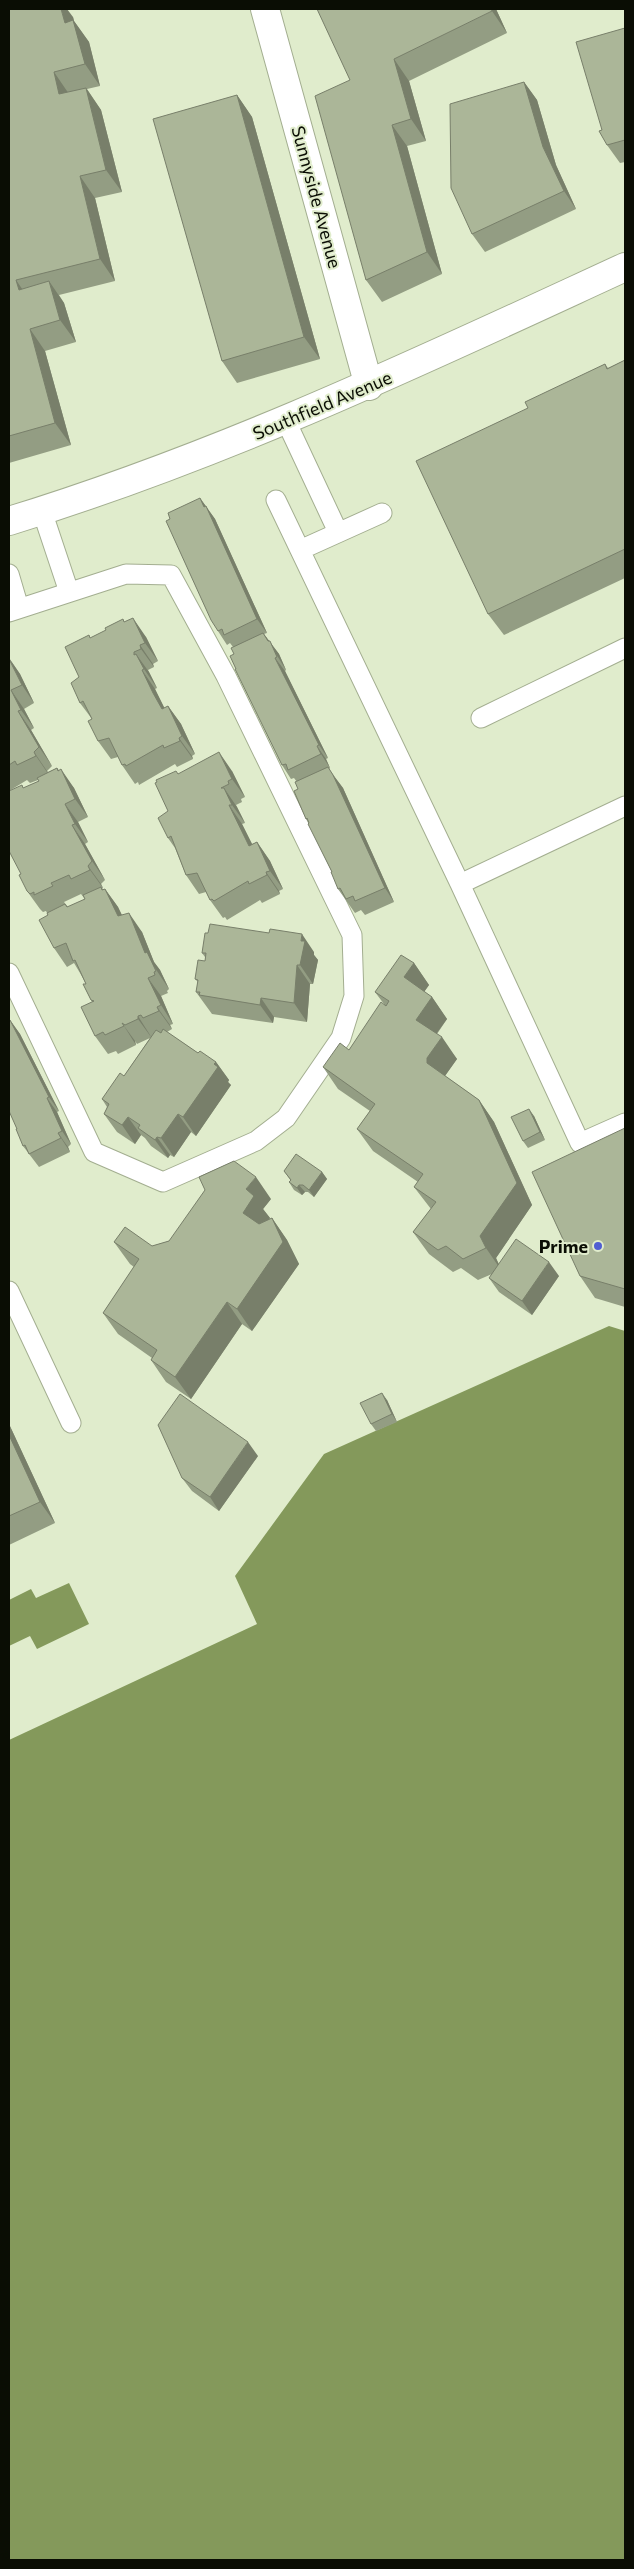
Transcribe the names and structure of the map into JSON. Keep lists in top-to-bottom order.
{
  "streets": {
    "street": ["Sunnyside Avenue", "Southfield Avenue"]
  },
  "crossings": [
    ["Sunnyside Avenue", "Southfield Avenue"]
  ],
  "places": ["Prime"]
}
